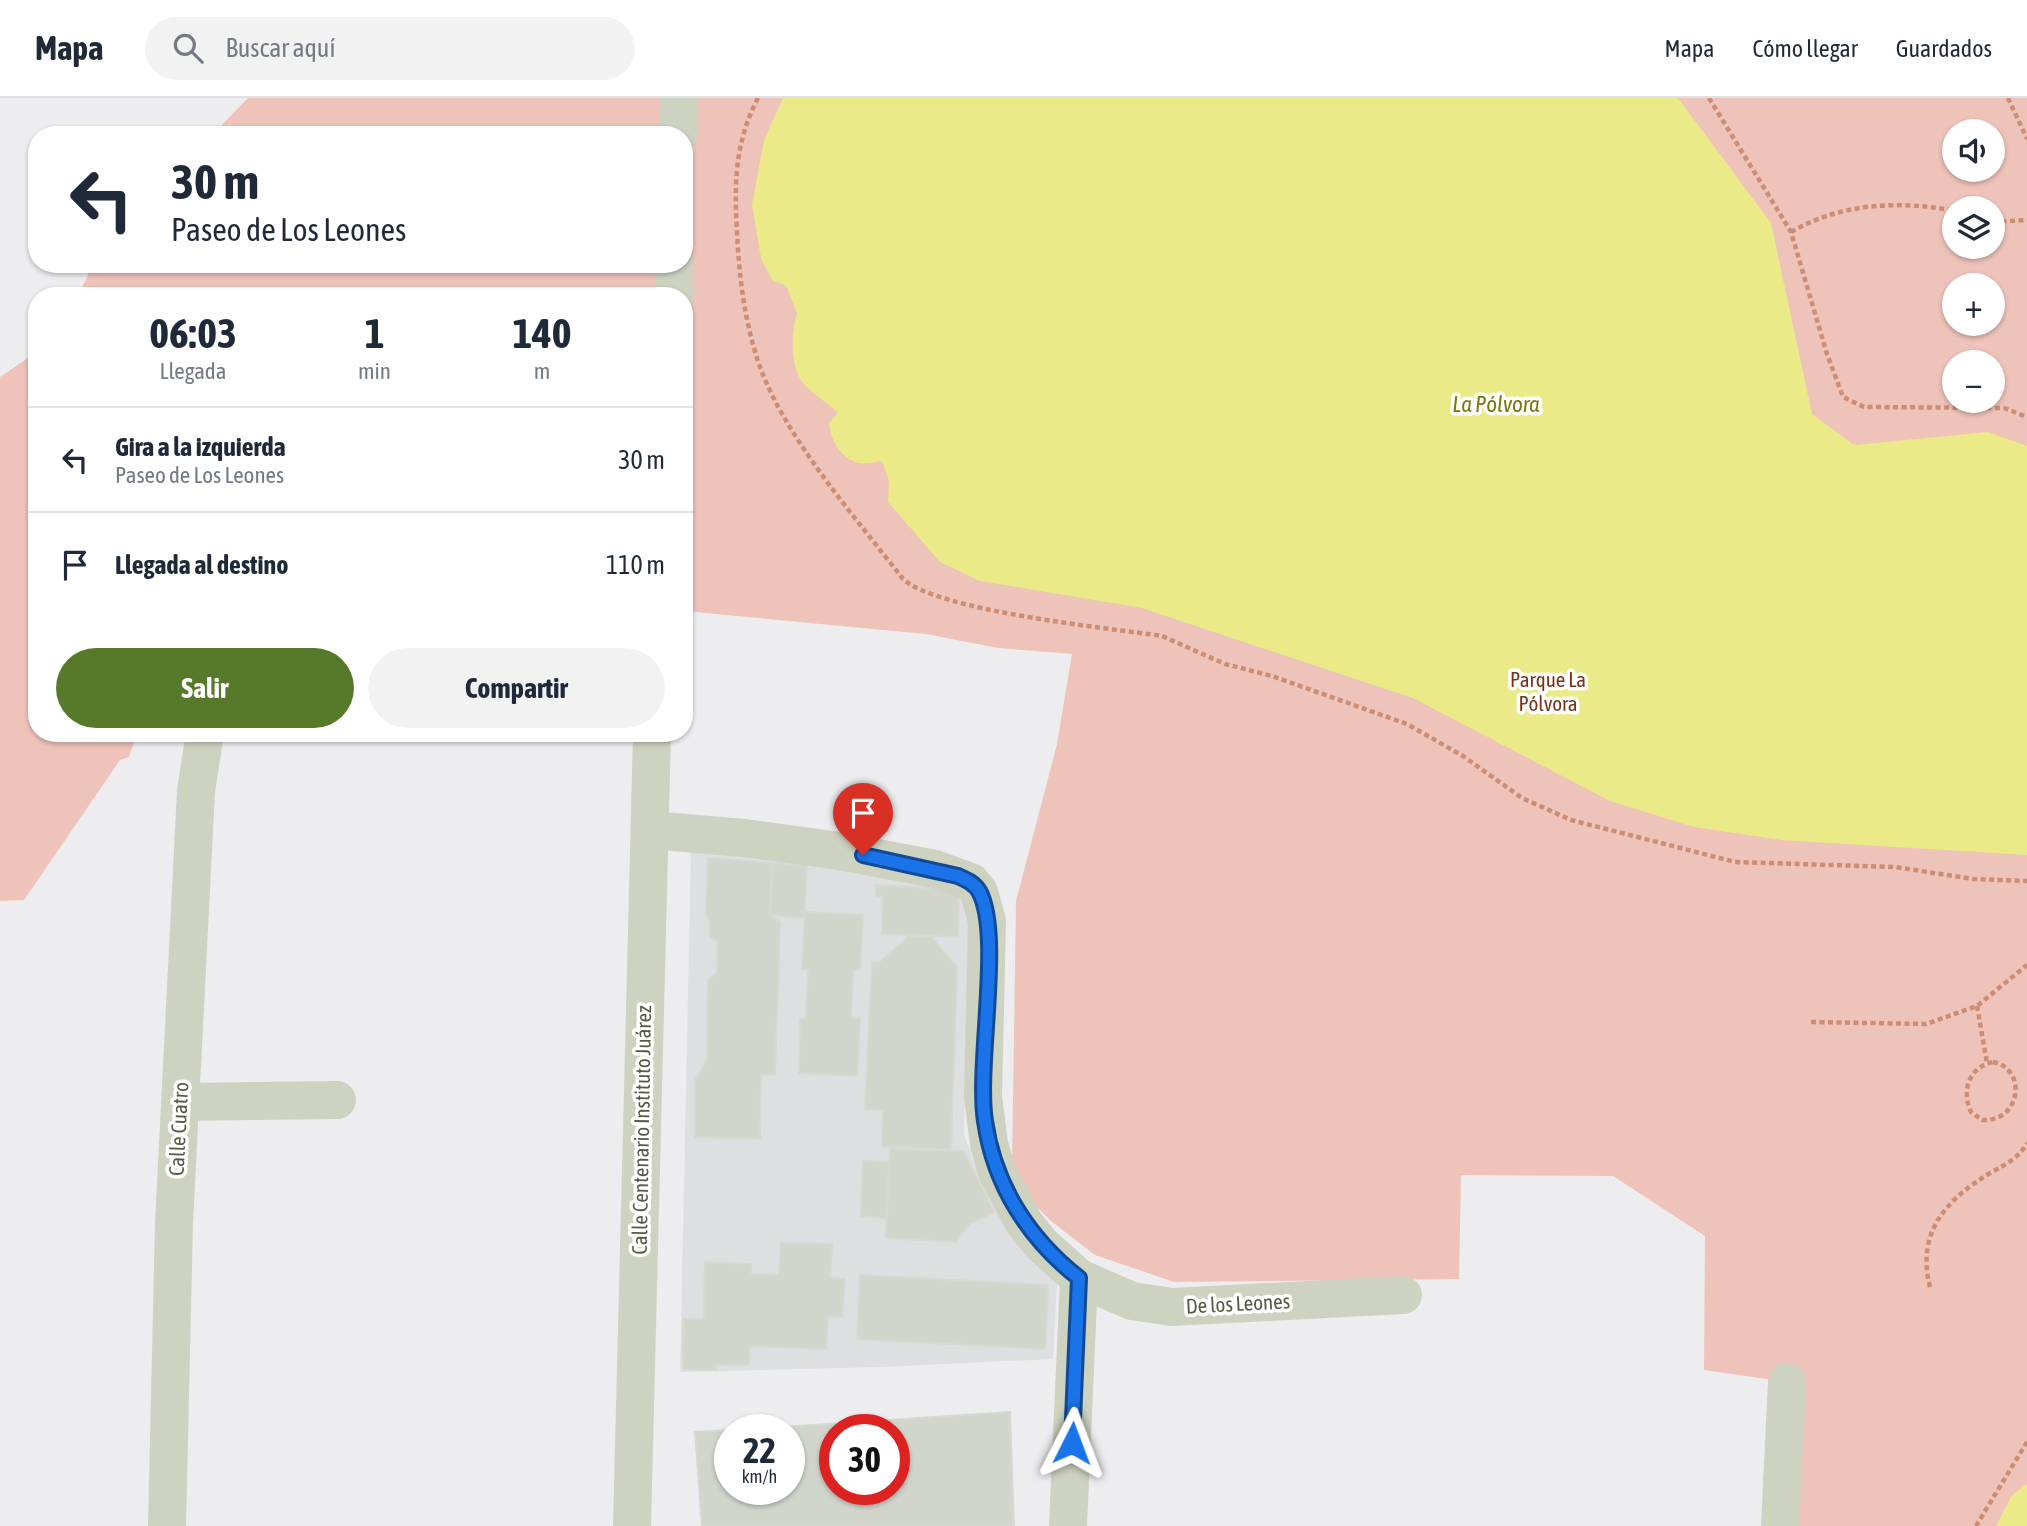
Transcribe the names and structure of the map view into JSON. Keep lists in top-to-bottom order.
{
  "streets": {
    "street": ["Calle Cuatro", "Calle Centenario Instituto Juárez", "De los Leones"]
  },
  "crossings": [
    ["Calle Centenario Instituto Juárez", "De los Leones"]
  ],
  "water": ["La Pólvora"],
  "parks": ["Parque La Pólvora"],
  "page": {
    "header": "Mapa",
    "search": "Buscar aquí",
    "nav": ["Mapa", "Cómo llegar", "Guardados"],
    "map_buttons": ["+", "−"],
    "turn": ["30 m", "Paseo de Los Leones"],
    "eta": [
      "06:03",
      "Llegada",
      "1",
      "min",
      "140",
      "m"
    ],
    "list": [
      {
        "name": "Gira a la izquierda",
        "note": "Paseo de Los Leones",
        "value": "30 m"
      },
      {
        "name": "Llegada al destino",
        "value": "110 m"
      }
    ],
    "buttons": ["Salir", "Compartir"],
    "speed": "22 km/h",
    "limit": "30"
  }
}
